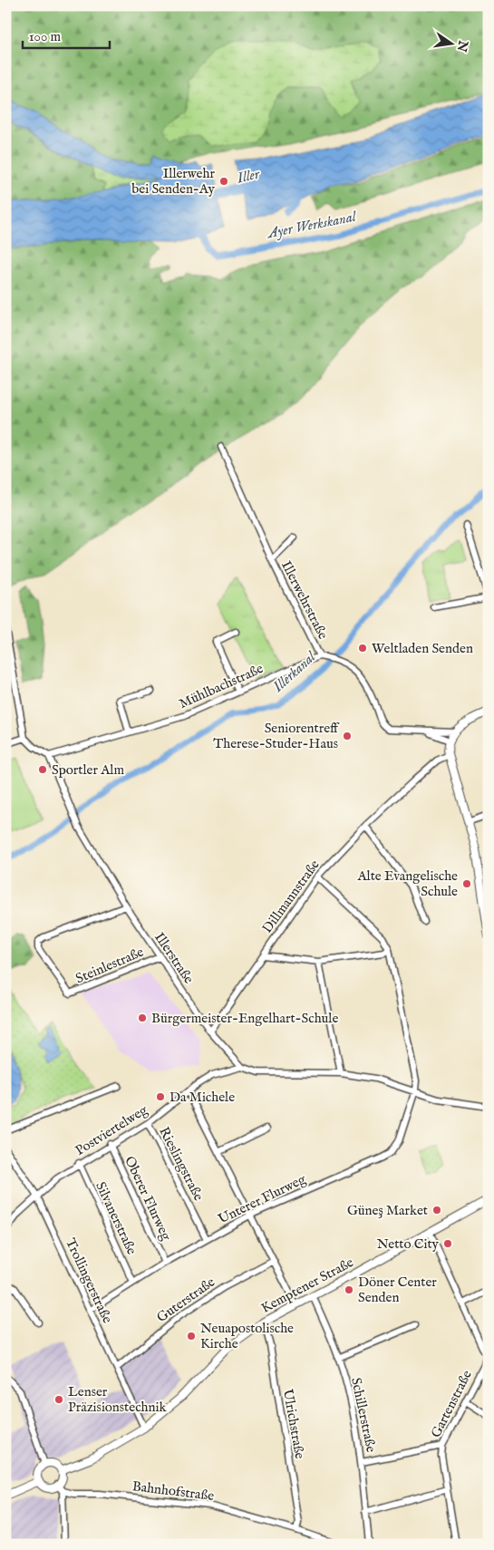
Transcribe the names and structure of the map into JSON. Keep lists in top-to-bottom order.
{
  "streets": {
    "main road": ["Kemptener Straße"],
    "street": [
      "Illerwehrstraße",
      "Mühlbachstraße",
      "Dillmannstraße",
      "Illerstraße",
      "Steinlestraße",
      "Postviertelweg",
      "Rieslingstraße",
      "Oberer Flurweg",
      "Unterer Flurweg",
      "Silvanerstraße",
      "Trollingerstraße",
      "Guterstraße",
      "Gartenstraße",
      "Schillerstraße",
      "Ulrichstraße",
      "Bahnhofstraße"
    ]
  },
  "crossings": [
    ["Illerwehrstraße", "Mühlbachstraße"],
    ["Mühlbachstraße", "Illerstraße"],
    ["Dillmannstraße", "Illerstraße"],
    ["Illerstraße", "Steinlestraße"],
    ["Illerstraße", "Postviertelweg"],
    ["Postviertelweg", "Rieslingstraße"],
    ["Postviertelweg", "Oberer Flurweg"],
    ["Postviertelweg", "Silvanerstraße"],
    ["Postviertelweg", "Trollingerstraße"],
    ["Rieslingstraße", "Unterer Flurweg"],
    ["Oberer Flurweg", "Unterer Flurweg"],
    ["Unterer Flurweg", "Silvanerstraße"],
    ["Unterer Flurweg", "Trollingerstraße"],
    ["Trollingerstraße", "Kemptener Straße"],
    ["Trollingerstraße", "Guterstraße"],
    ["Kemptener Straße", "Gartenstraße"],
    ["Kemptener Straße", "Schillerstraße"],
    ["Kemptener Straße", "Ulrichstraße"],
    ["Kemptener Straße", "Bahnhofstraße"],
    ["Ulrichstraße", "Bahnhofstraße"]
  ],
  "water": ["Iller", "Ayer Werkskanal", "Illerkanal"],
  "places": [
    "Illerwehr bei Senden-Ay",
    "Weltladen Senden",
    "Seniorentreff Therese-Studer-Haus",
    "Sportler Alm",
    "Alte Evangelische Schule",
    "Bürgermeister-Engelhart-Schule",
    "Da Michele",
    "Güneş Market",
    "Netto City",
    "Döner Center Senden",
    "Neuapostolische Kirche",
    "Lenser Präzisionstechnik"
  ],
  "scale_bar": "100 m",
  "north": "right"
}
